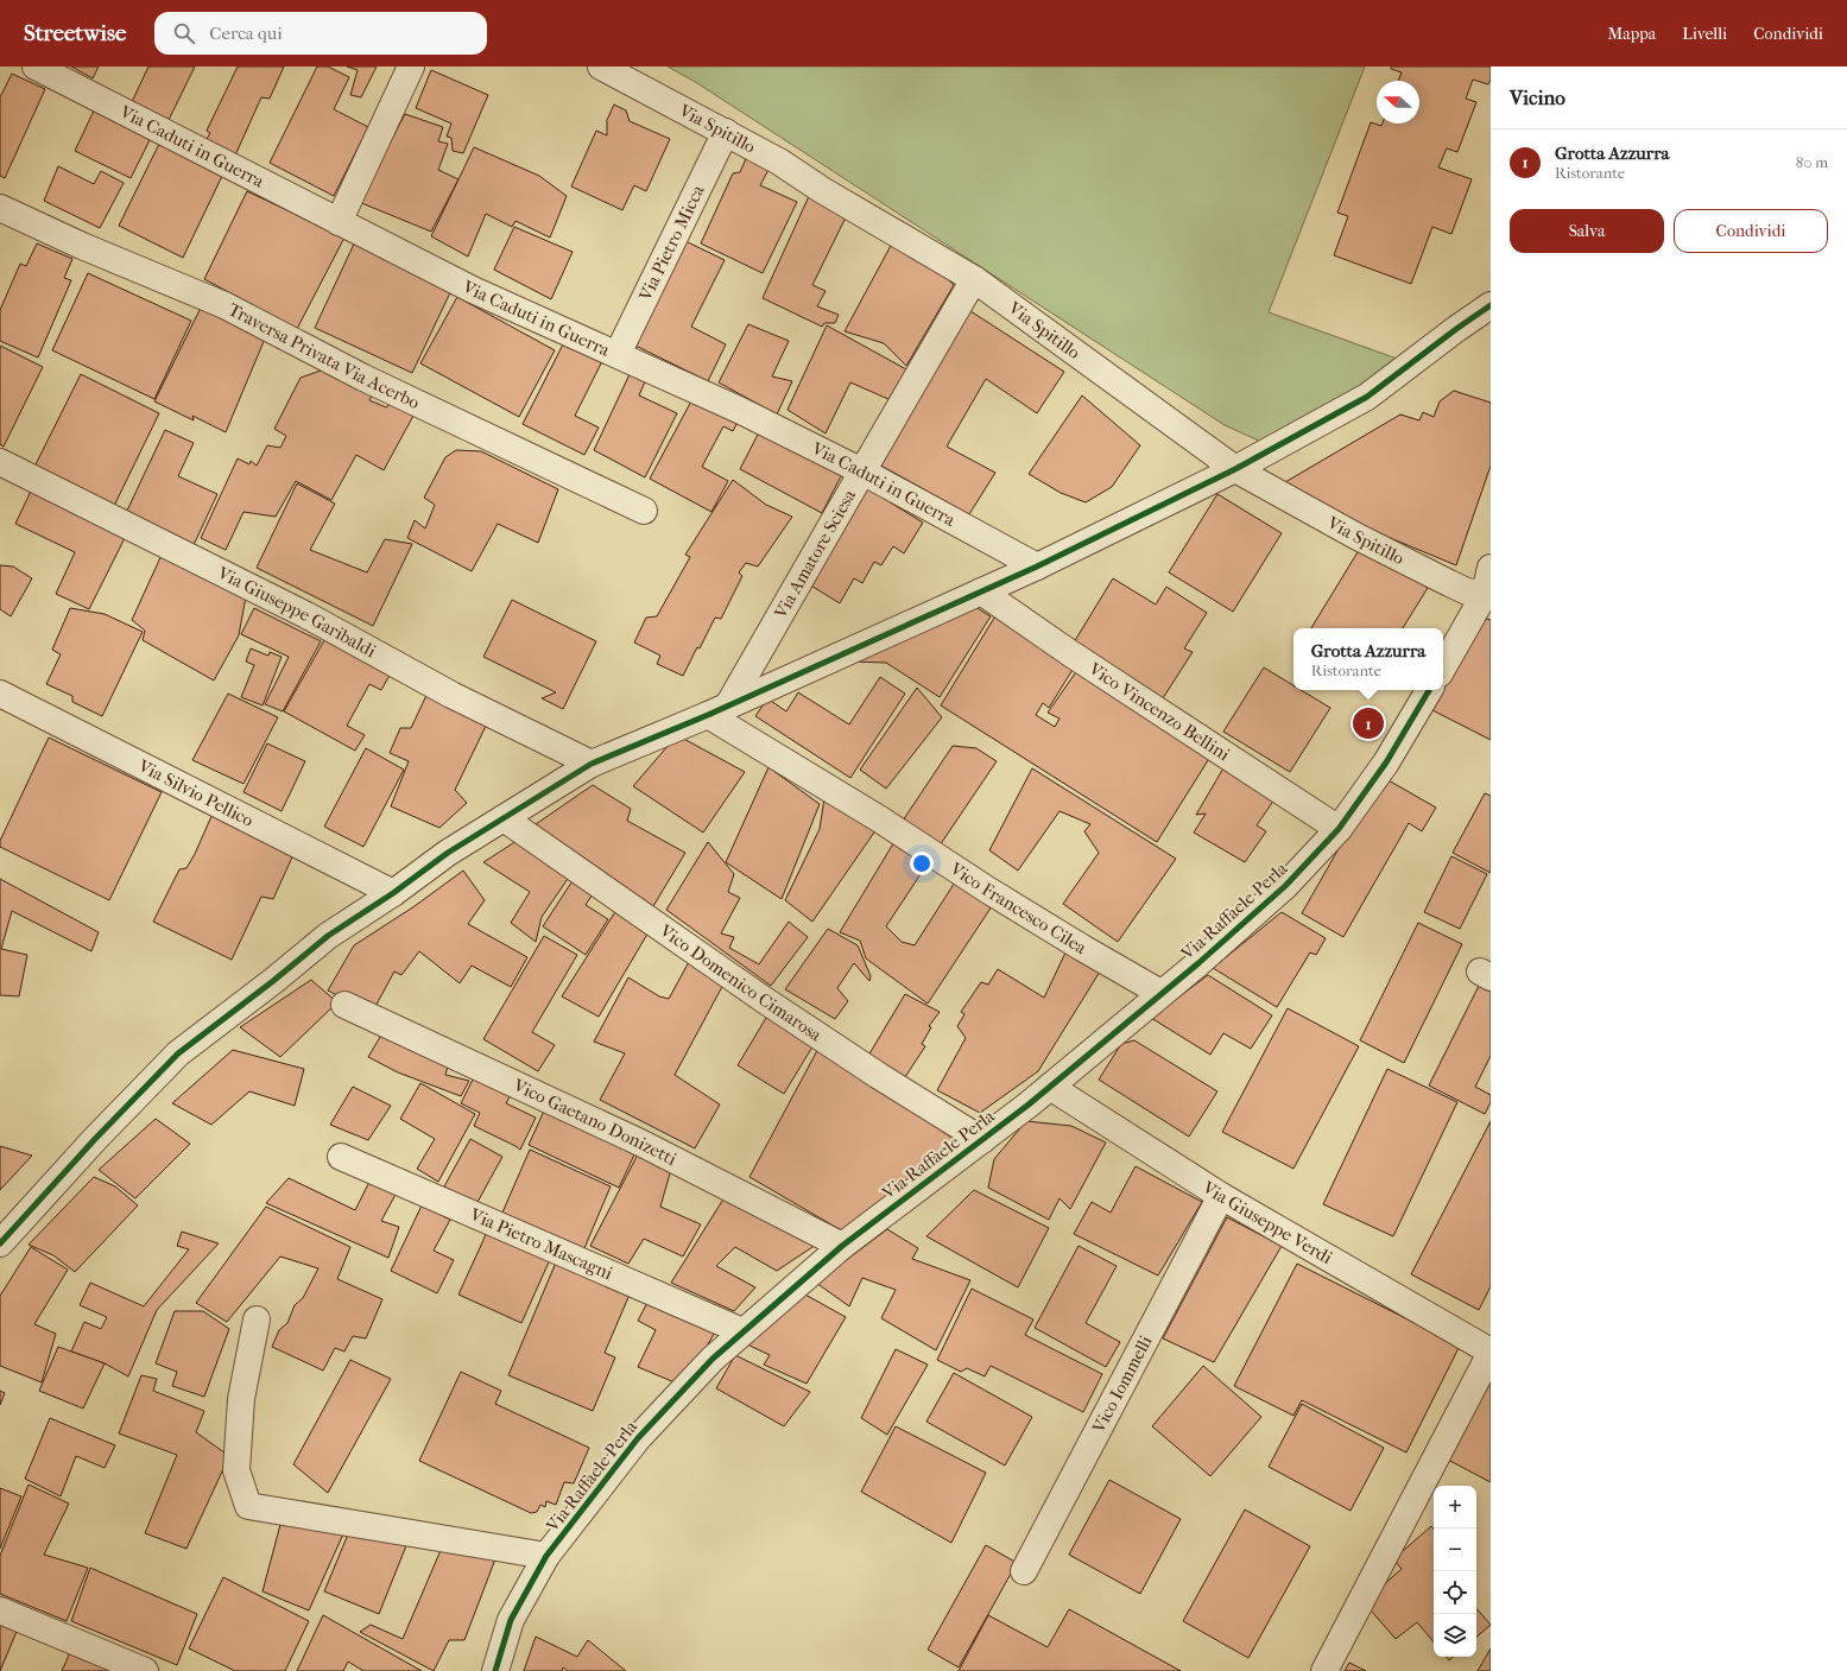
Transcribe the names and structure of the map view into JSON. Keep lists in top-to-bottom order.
{
  "streets": {
    "street": [
      "Via Spitillo",
      "Via Caduti in Guerra",
      "Via Pietro Micca",
      "Traversa Privata Via Acerbo",
      "Via Amatore Sciesa",
      "Via Giuseppe Garibaldi",
      "Vico Vincenzo Bellini",
      "Via Silvio Pellico",
      "Vico Francesco Cilea",
      "Via Raffaele Perla",
      "Vico Domenico Cimarosa",
      "Vico Gaetano Donizetti",
      "Via Giuseppe Verdi",
      "Via Pietro Mascagni",
      "Vico Iommelli"
    ]
  },
  "crossings": [
    ["Via Spitillo", "Via Pietro Micca"],
    ["Via Spitillo", "Via Amatore Sciesa"],
    ["Via Caduti in Guerra", "Via Pietro Micca"],
    ["Via Caduti in Guerra", "Via Amatore Sciesa"],
    ["Via Amatore Sciesa", "Vico Francesco Cilea"],
    ["Vico Vincenzo Bellini", "Via Raffaele Perla"],
    ["Vico Francesco Cilea", "Via Raffaele Perla"],
    ["Via Raffaele Perla", "Vico Domenico Cimarosa"],
    ["Via Raffaele Perla", "Vico Gaetano Donizetti"],
    ["Via Raffaele Perla", "Via Giuseppe Verdi"],
    ["Via Raffaele Perla", "Via Pietro Mascagni"],
    ["Via Giuseppe Verdi", "Vico Iommelli"]
  ],
  "north": "left",
  "page": {
    "header": "Streetwise",
    "search": "Cerca qui",
    "nav": ["Mappa", "Livelli", "Condividi"],
    "heading": "Vicino",
    "list": [
      {
        "mark": "1",
        "name": "Grotta Azzurra",
        "note": "Ristorante",
        "value": "80 m"
      }
    ],
    "buttons": ["Salva", "Condividi"],
    "popup": ["Grotta Azzurra", "Ristorante"],
    "pins": "1",
    "map_buttons": ["+", "−"]
  }
}
